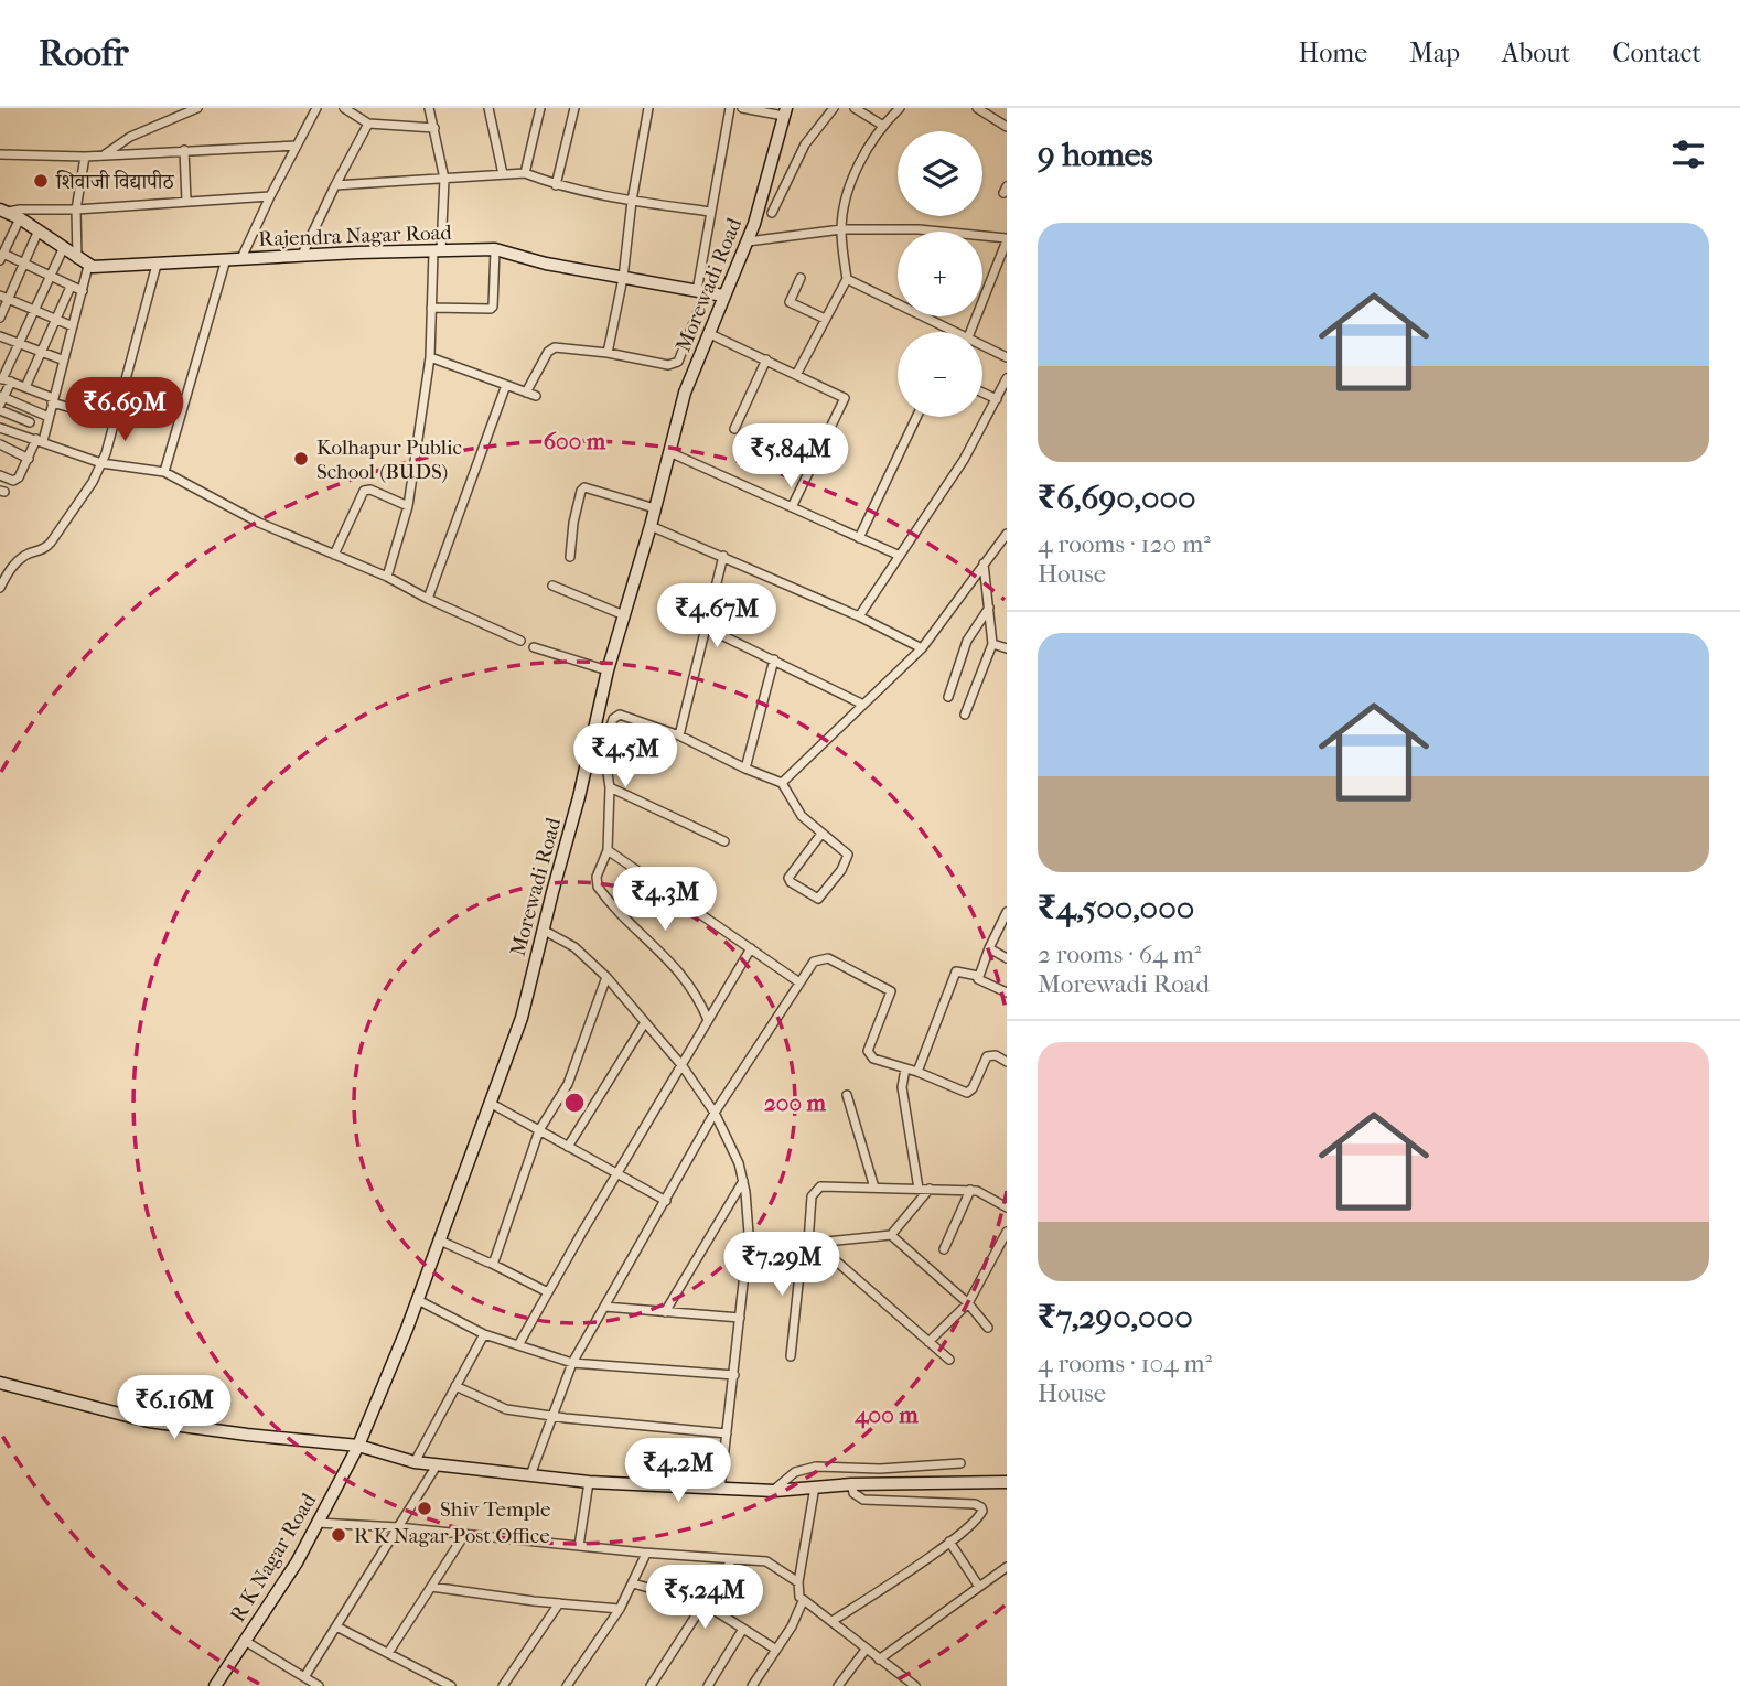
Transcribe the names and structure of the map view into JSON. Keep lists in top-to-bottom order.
{
  "streets": {
    "street": ["Rajendra Nagar Road", "Morewadi Road", "R K Nagar Road"]
  },
  "crossings": [
    ["Rajendra Nagar Road", "Morewadi Road"],
    ["Morewadi Road", "R K Nagar Road"]
  ],
  "places": [
    "शिवाजी विद्यापीठ",
    "Kolhapur Public School (BUDS)",
    "Shiv Temple",
    "R K Nagar Post Office"
  ],
  "page": {
    "header": "Roofr",
    "nav": [
      "Home",
      "Map",
      "About",
      "Contact"
    ],
    "heading": "9 homes",
    "map_buttons": ["+", "−"],
    "list": [
      {
        "name": "₹6,690,000",
        "note": "4 rooms · 120 m² · House"
      },
      {
        "name": "₹4,500,000",
        "note": "2 rooms · 64 m² · Morewadi Road"
      },
      {
        "name": "₹7,290,000",
        "note": "4 rooms · 104 m² · House"
      }
    ],
    "price": [
      "₹6.69M",
      "₹5.84M",
      "₹4.67M",
      "₹4.5M",
      "₹4.3M",
      "₹7.29M",
      "₹6.16M",
      "₹4.2M",
      "₹5.24M"
    ]
  },
  "rings": ["600 m", "200 m", "400 m"]
}
